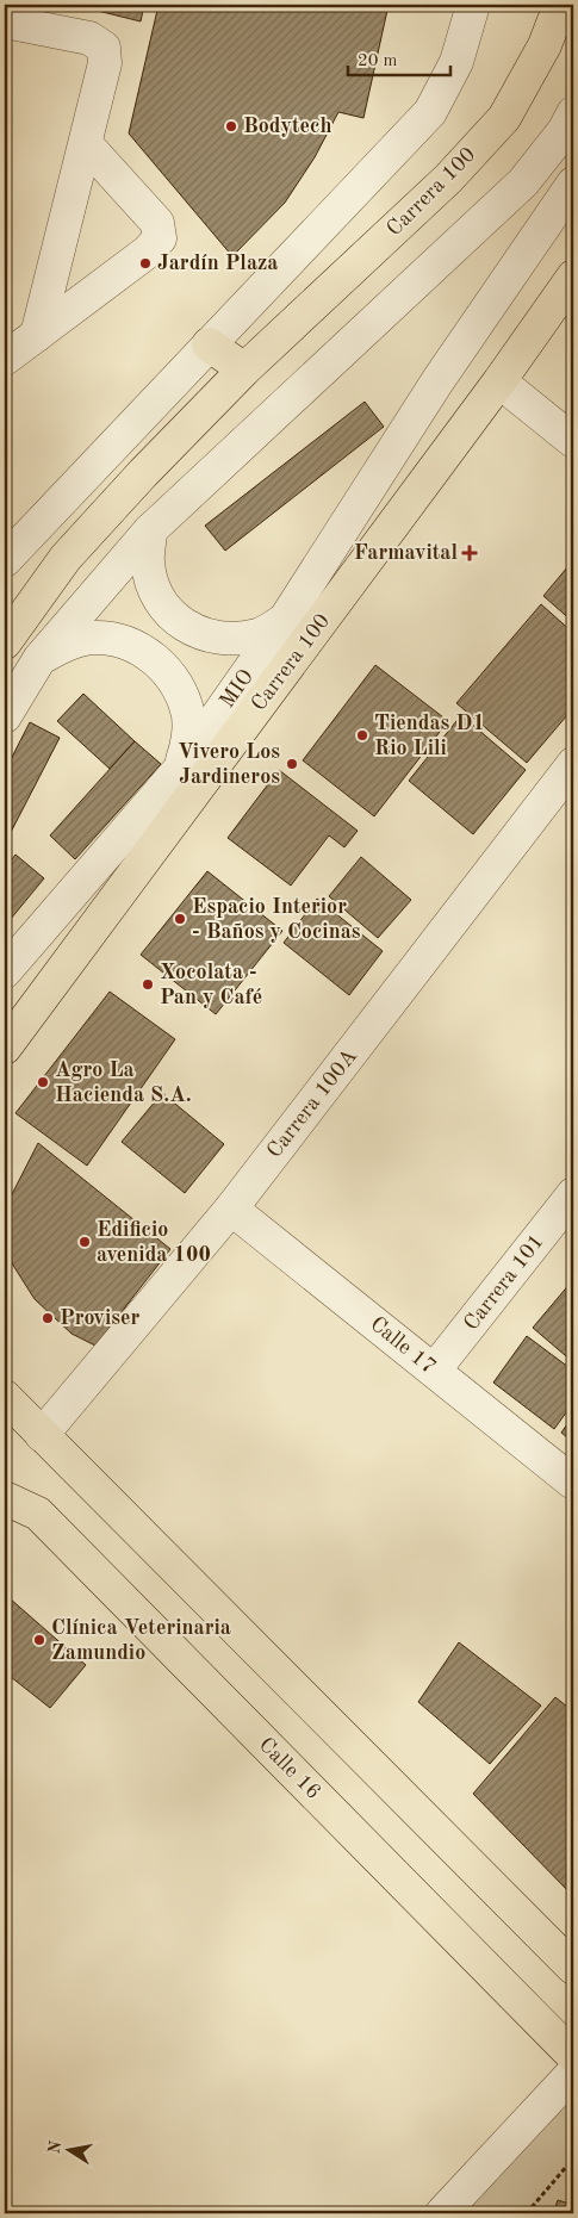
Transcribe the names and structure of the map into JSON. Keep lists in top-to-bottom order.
{
  "streets": {
    "main road": ["Carrera 100", "Calle 16"],
    "street": [
      "MIO",
      "Carrera 100A",
      "Carrera 101",
      "Calle 17"
    ]
  },
  "crossings": [
    ["Carrera 100A", "Calle 17"],
    ["Carrera 101", "Calle 17"]
  ],
  "places": {
    "other": [
      "Bodytech",
      "Jardín Plaza",
      "Tiendas D1 Rio Lili",
      "Vivero Los Jardineros",
      "Espacio Interior - Baños y Cocinas",
      "Xocolata - Pan y Café",
      "Agro La Hacienda S.A.",
      "Edificio avenida 100",
      "Proviser",
      "Clínica Veterinaria Zamundio"
    ],
    "health": ["Farmavital"]
  },
  "scale_bar": "20 m",
  "north": "left"
}
